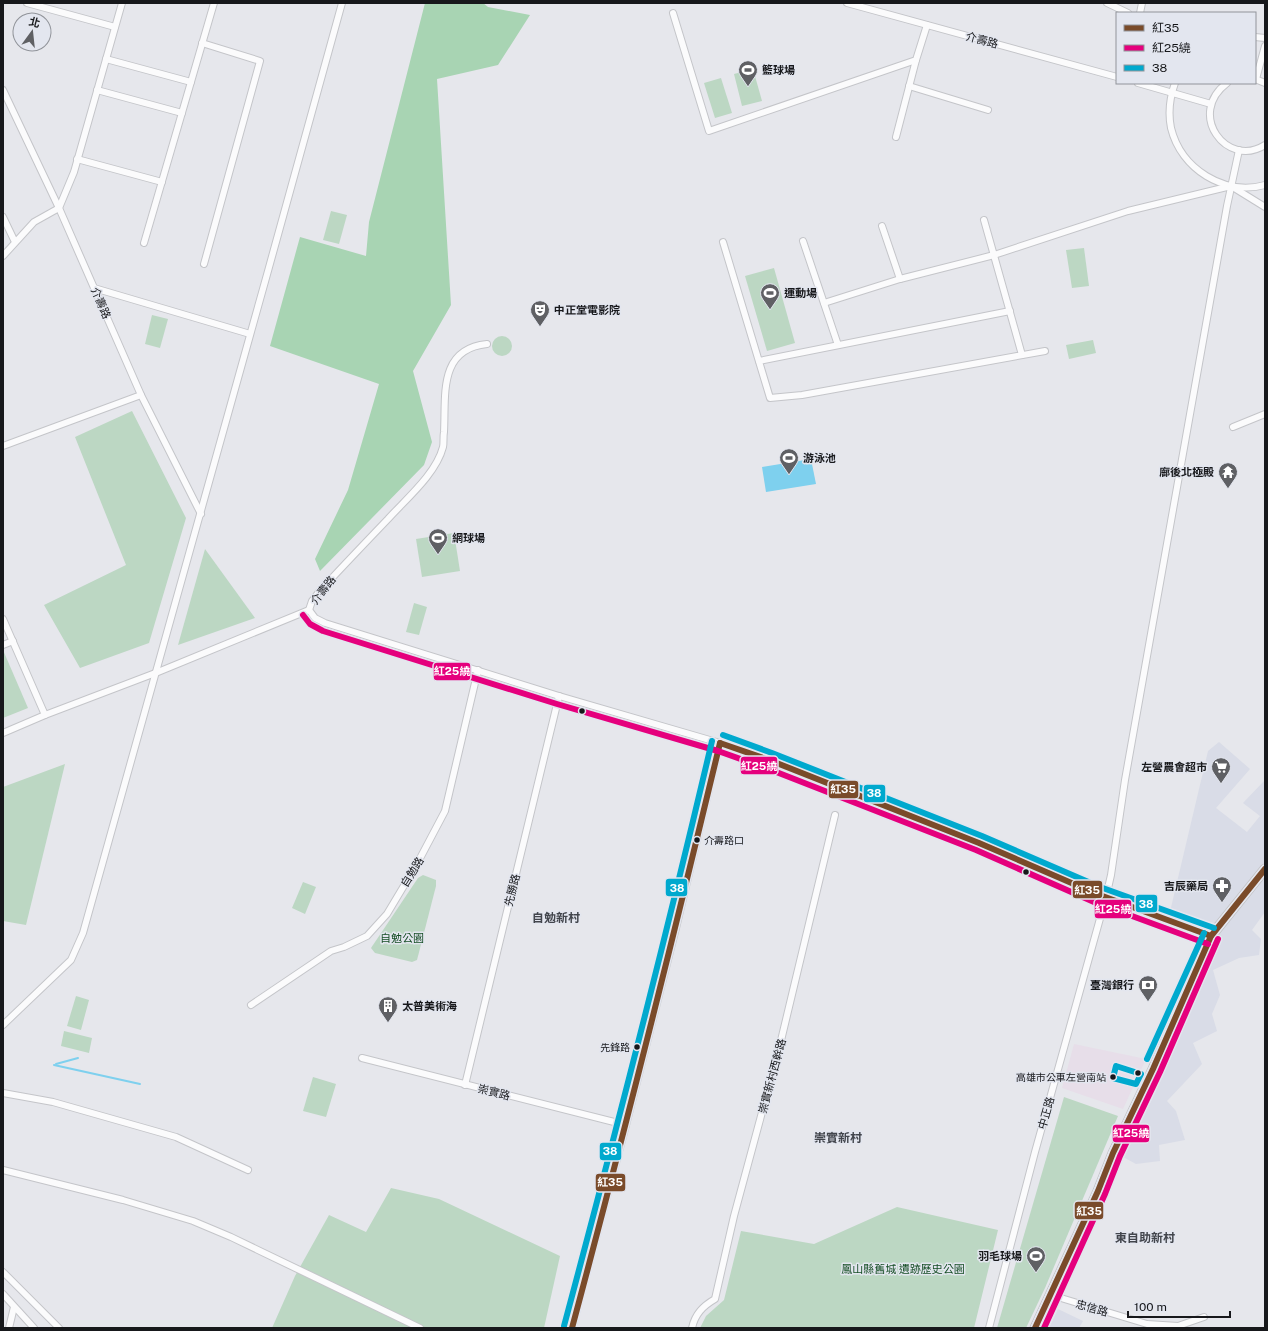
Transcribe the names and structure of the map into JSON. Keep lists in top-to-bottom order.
{
  "streets": {
    "street": [
      "介壽路",
      "自勉路",
      "先勝路",
      "崇實新村西幹路",
      "崇實路",
      "中正路",
      "忠信路"
    ]
  },
  "crossings": [
    ["介壽路", "自勉路"],
    ["介壽路", "先勝路"],
    ["介壽路", "中正路"],
    ["先勝路", "崇實路"]
  ],
  "districts": ["自勉新村", "崇實新村", "東自助新村"],
  "parks": ["自勉公園", "鳳山縣舊城 遺跡歷史公園"],
  "places": {
    "sports": [
      "籃球場",
      "運動場",
      "游泳池",
      "網球場",
      "羽毛球場"
    ],
    "theatre": ["中正堂電影院"],
    "temple": ["廍後北極殿"],
    "supermarket": ["左營農會超市"],
    "other": ["介壽路口", "先鋒路", "高雄市公車左營南站"],
    "pharmacy": ["吉辰藥局"],
    "bank": ["臺灣銀行"],
    "building": ["太普美術海"]
  },
  "lines": ["transit line 紅25繞", "transit line 38", "transit line 紅35"],
  "legend": ["紅35", "紅25繞", "38"],
  "scale_bar": "100 m",
  "north": "top"
}
